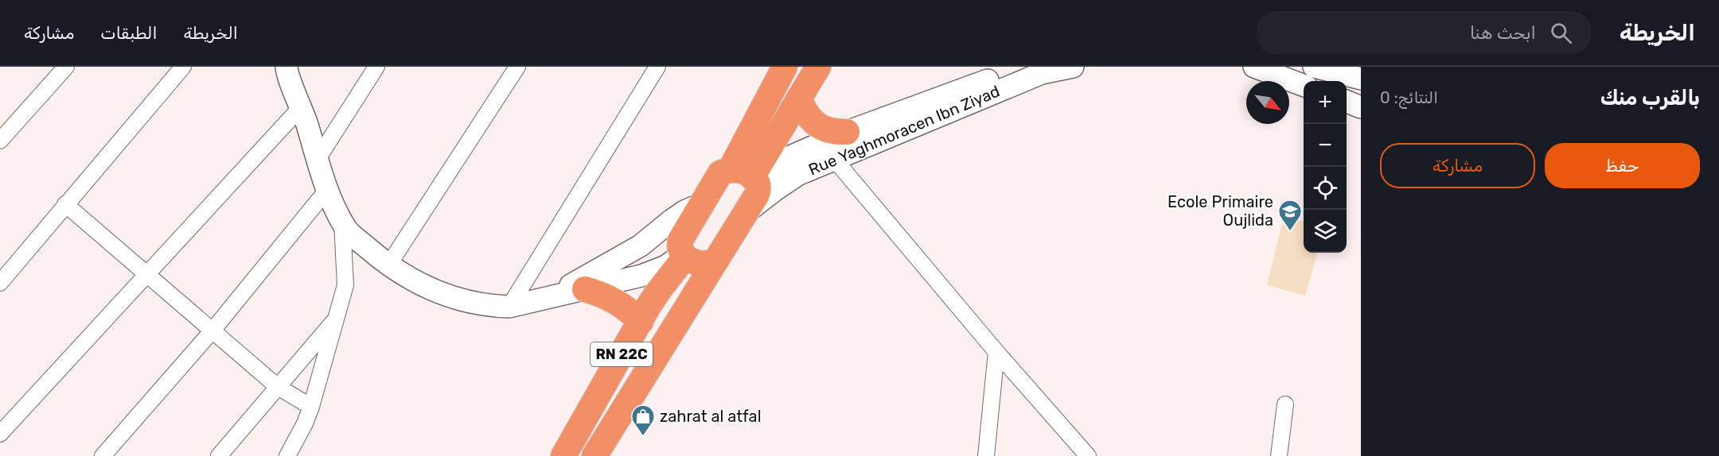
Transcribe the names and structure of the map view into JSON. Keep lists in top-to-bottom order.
{
  "streets": {
    "highway": ["RN 22C"],
    "main road": ["Rue Yaghmoracen Ibn Ziyad"]
  },
  "places": {
    "school or university": ["Ecole Primaire Oujlida"],
    "shop": ["zahrat al atfal"]
  },
  "north": "bottom right",
  "page": {
    "header": "الخريطة",
    "search": "ابحث هنا",
    "nav": ["الخريطة", "الطبقات", "مشاركة"],
    "heading": ["بالقرب منك", "النتائج: 0"],
    "map_buttons": ["+", "−"],
    "buttons": ["حفظ", "مشاركة"]
  }
}
